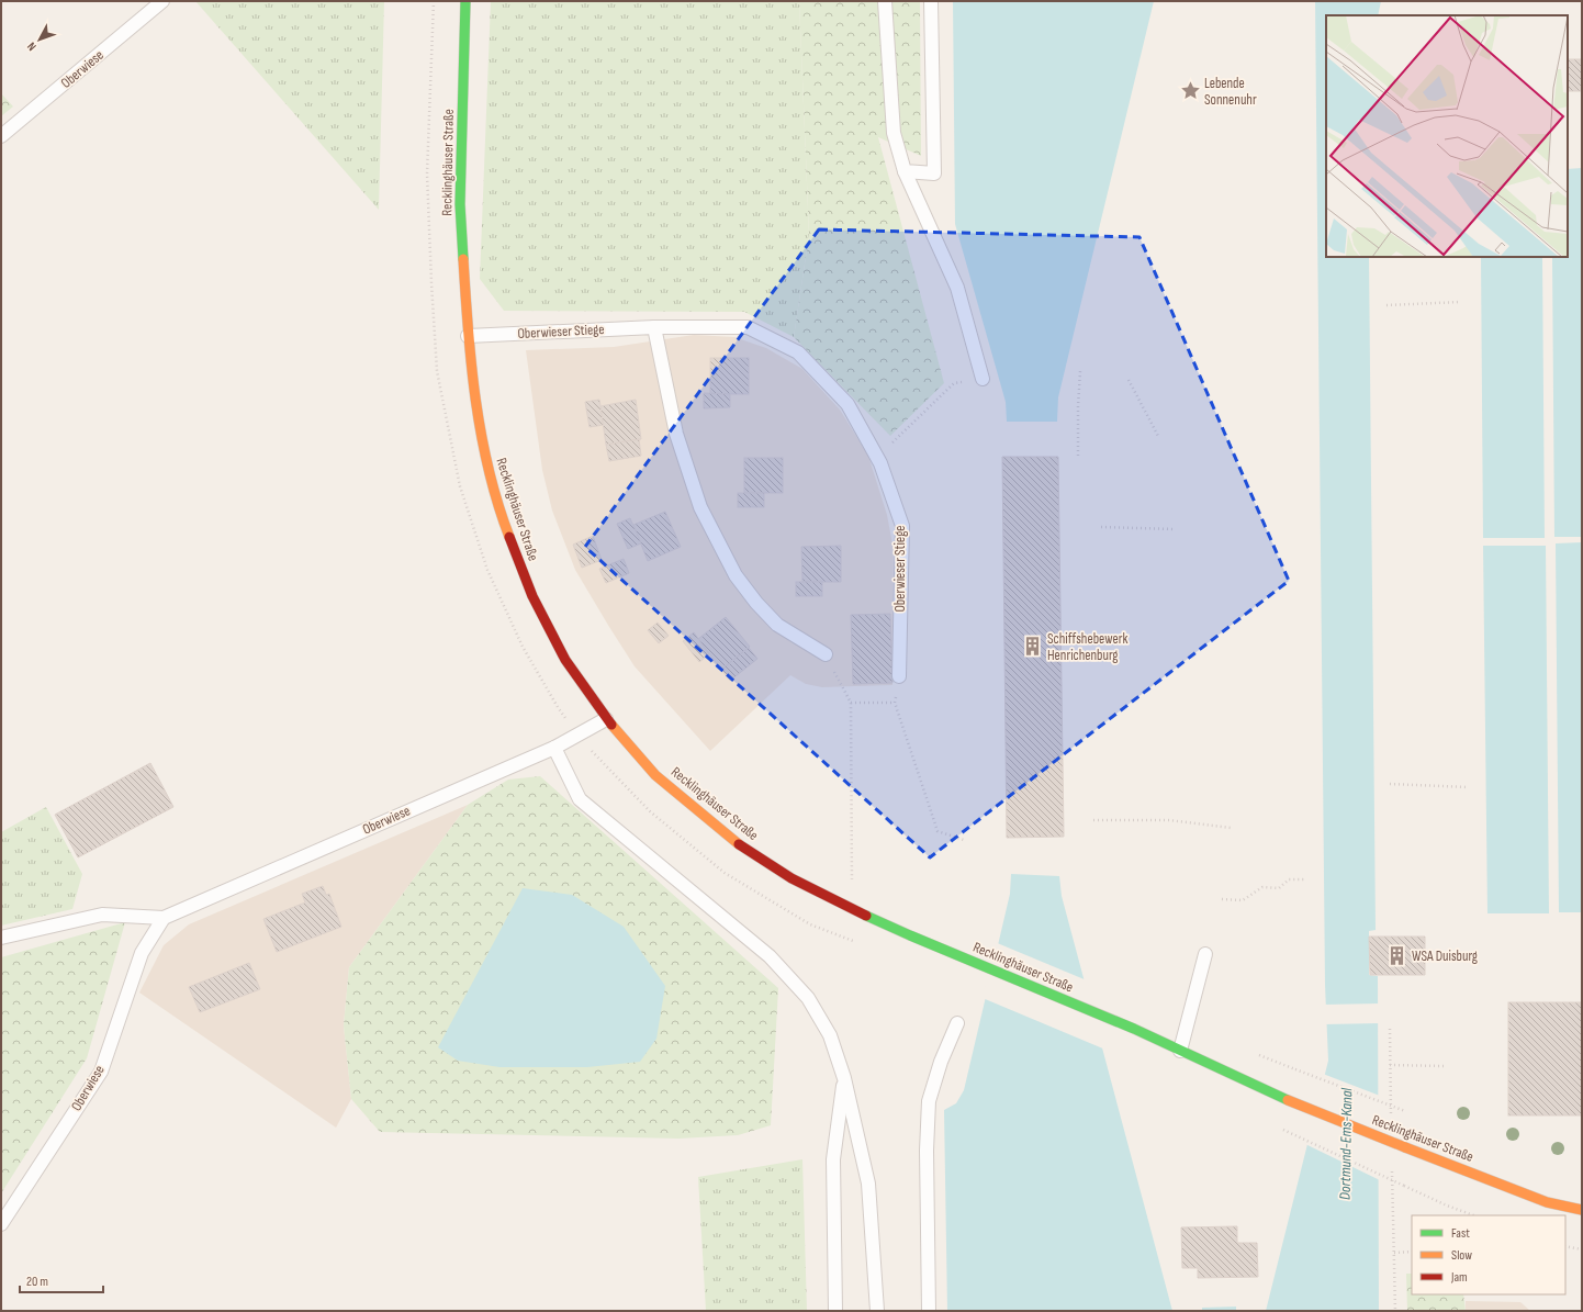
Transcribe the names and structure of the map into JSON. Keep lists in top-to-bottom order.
{
  "streets": {
    "main road": ["Recklinghäuser Straße"],
    "lane": ["Oberwiese", "Oberwieser Stiege"]
  },
  "crossings": [
    ["Oberwiese", "Recklinghäuser Straße"],
    ["Recklinghäuser Straße", "Oberwieser Stiege"]
  ],
  "water": ["Dortmund-Ems-Kanal"],
  "places": {
    "place": ["Lebende Sonnenuhr"],
    "building": ["Schiffshebewerk Henrichenburg", "WSA Duisburg"]
  },
  "legend": ["Fast", "Slow", "Jam"],
  "scale_bar": "20 m",
  "north": "bottom left"
}
